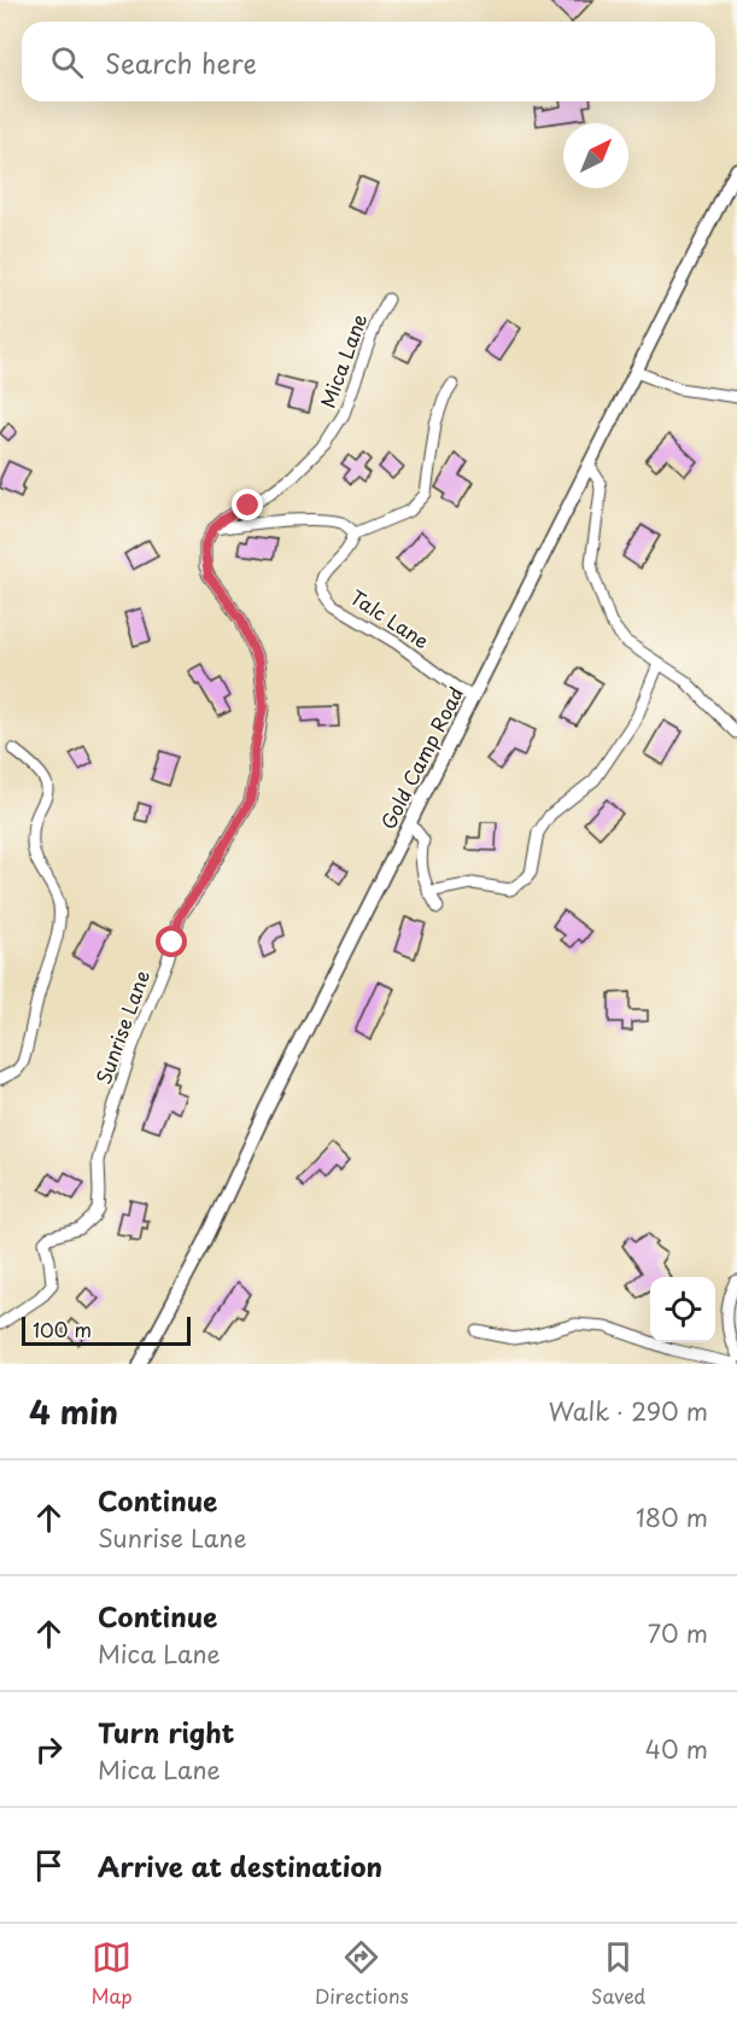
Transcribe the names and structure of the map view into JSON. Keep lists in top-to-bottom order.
{
  "streets": {
    "street": [
      "Mica Lane",
      "Talc Lane",
      "Gold Camp Road",
      "Sunrise Lane"
    ]
  },
  "crossings": [
    ["Mica Lane", "Sunrise Lane"],
    ["Talc Lane", "Gold Camp Road"]
  ],
  "scale_bar": "100 m",
  "north": "top right",
  "page": {
    "search": "Search here",
    "scale": "100 m",
    "heading": ["4 min", "Walk · 290 m"],
    "list": [
      ["Continue", "Sunrise Lane", "180 m"],
      ["Continue", "Mica Lane", "70 m"],
      ["Turn right", "Mica Lane", "40 m"],
      "Arrive at destination"
    ],
    "nav": ["Map", "Directions", "Saved"]
  }
}
